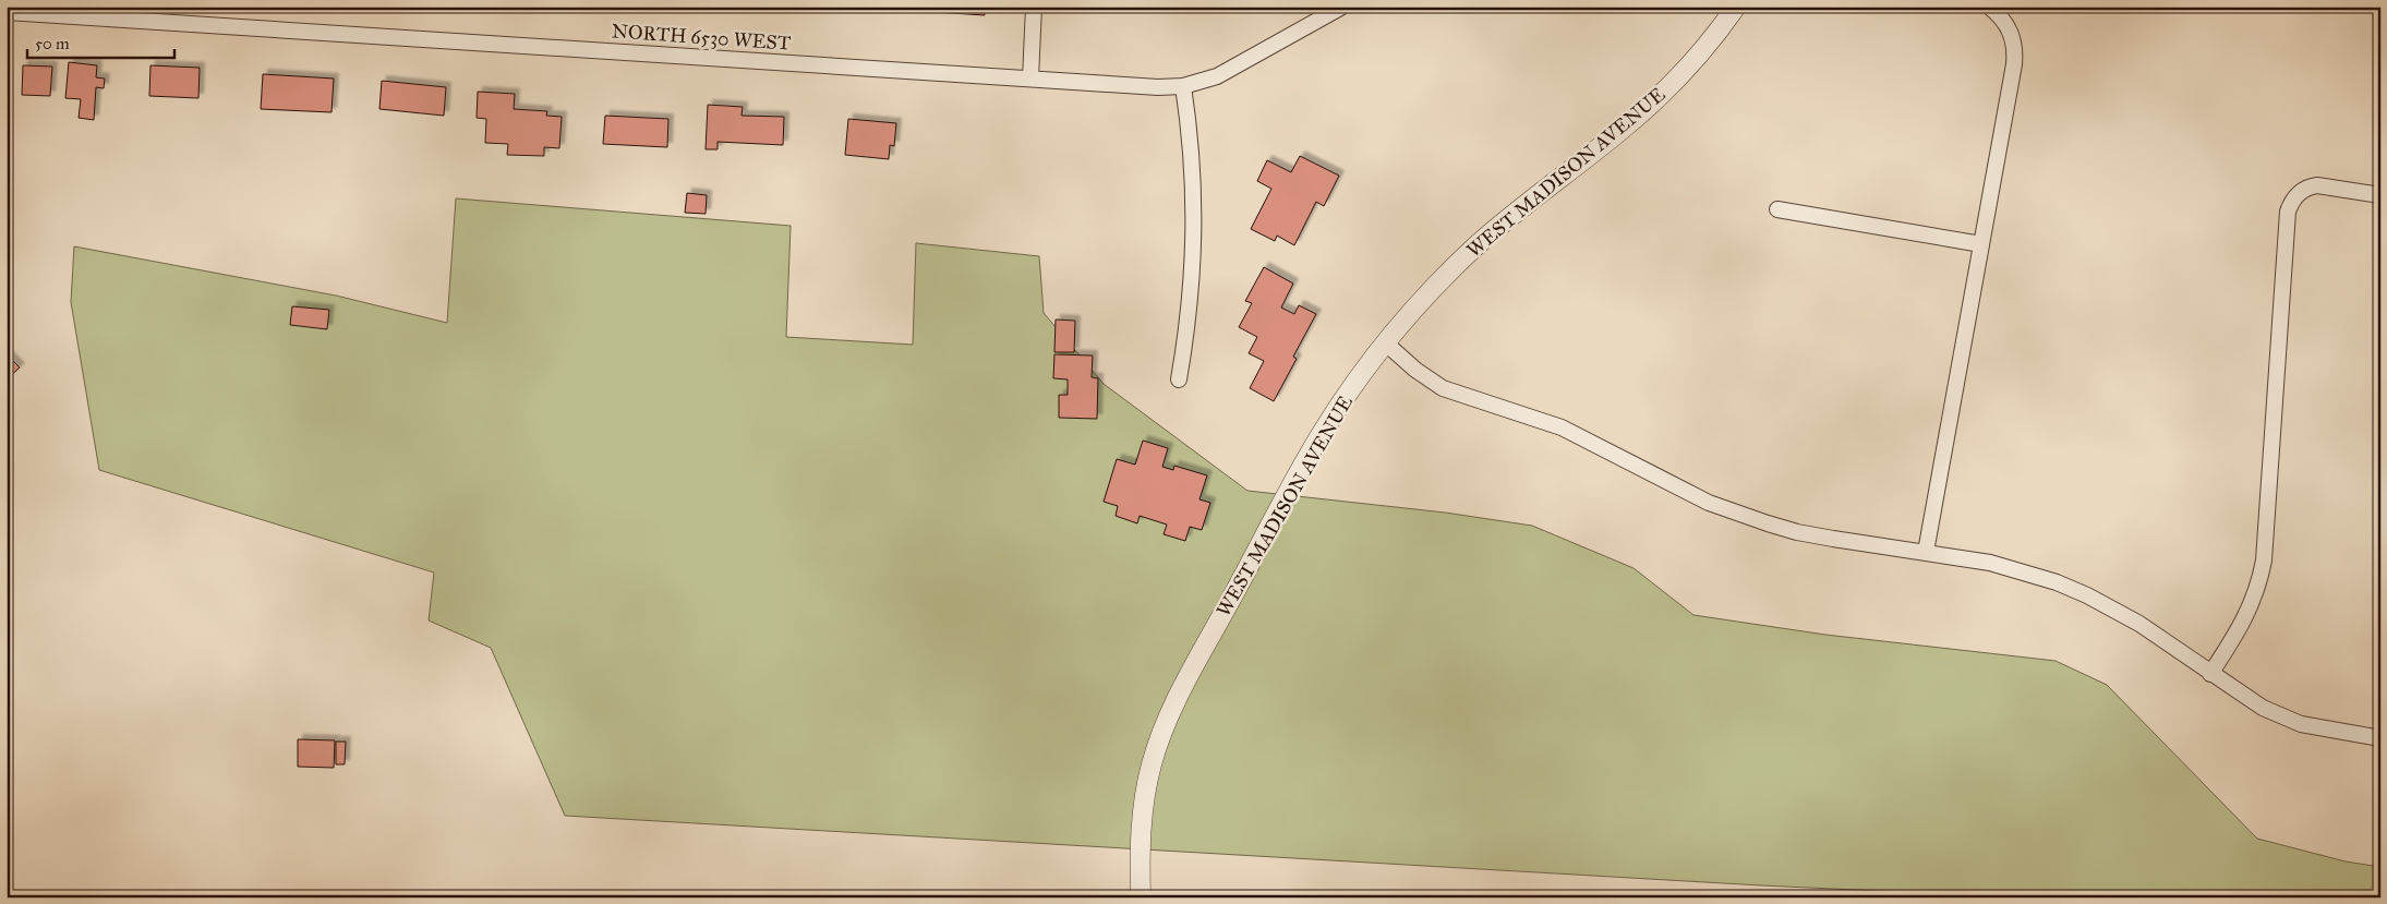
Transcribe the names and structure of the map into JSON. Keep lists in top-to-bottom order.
{
  "streets": {
    "street": ["NORTH 6530 WEST", "WEST MADISON AVENUE"]
  },
  "scale_bar": "50 m"
}
